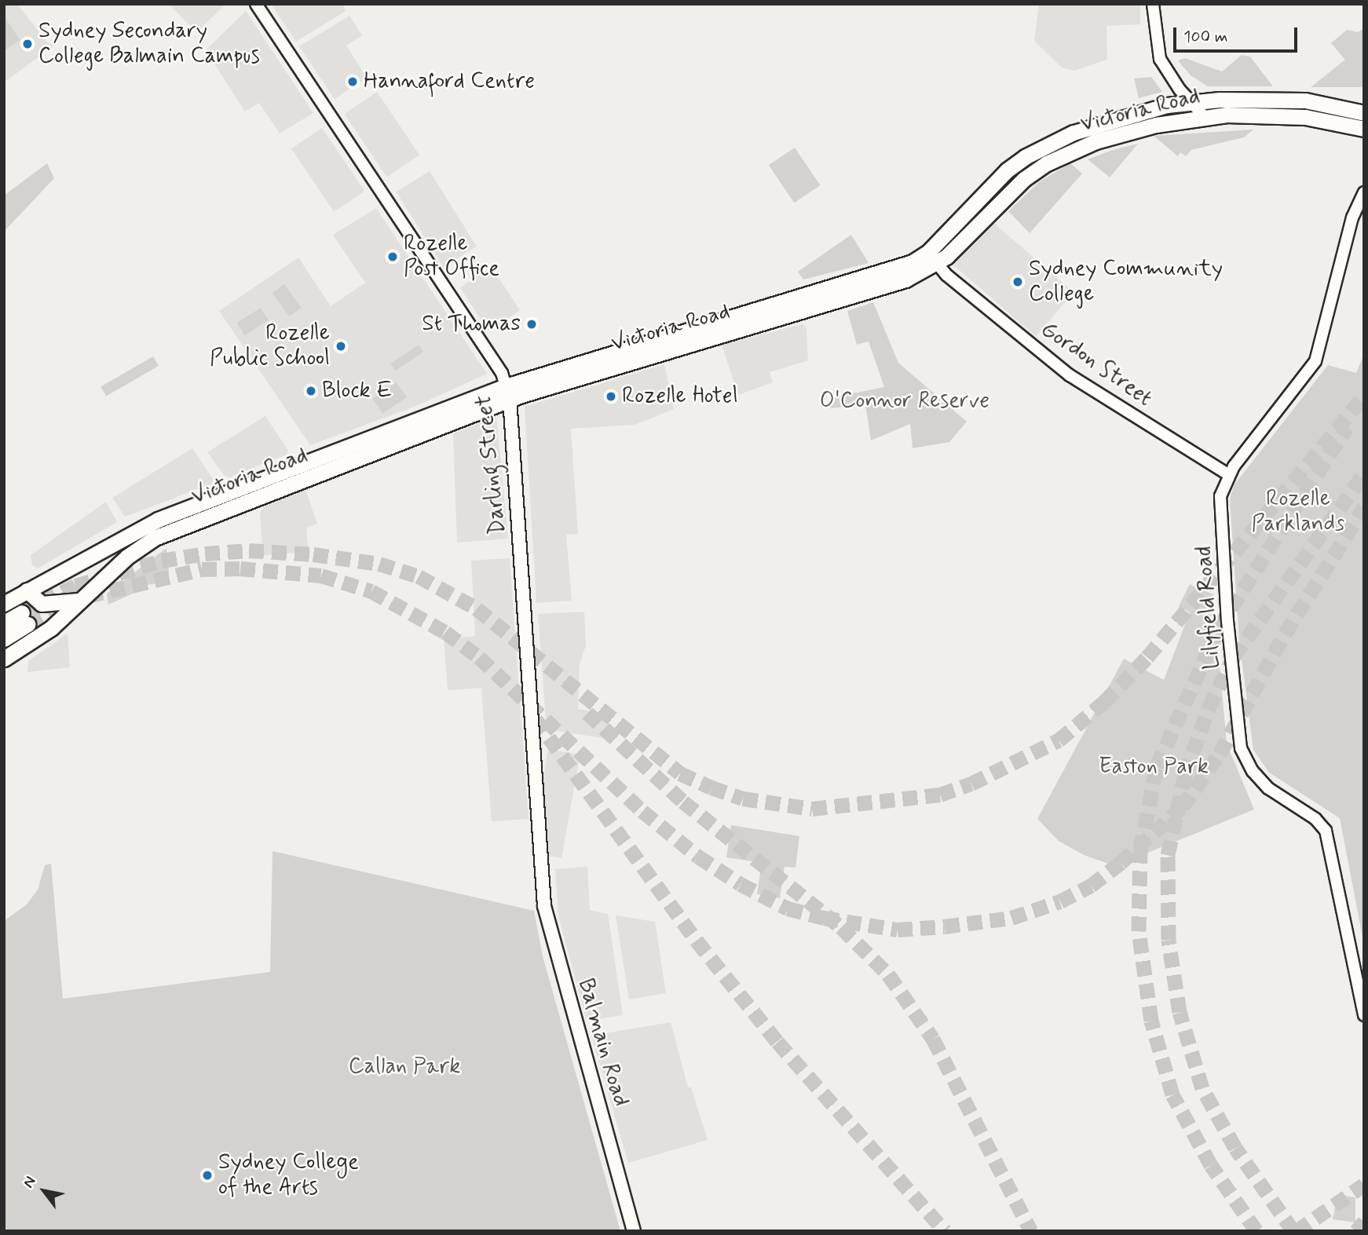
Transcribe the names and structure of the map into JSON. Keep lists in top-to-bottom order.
{
  "streets": {
    "highway": ["Victoria Road"],
    "main road": [
      "Gordon Street",
      "Darling Street",
      "Lilyfield Road",
      "Balmain Road"
    ]
  },
  "crossings": [
    ["Victoria Road", "Gordon Street"],
    ["Victoria Road", "Darling Street"],
    ["Gordon Street", "Lilyfield Road"],
    ["Darling Street", "Balmain Road"]
  ],
  "parks": [
    "O'Connor Reserve",
    "Rozelle Parklands",
    "Easton Park",
    "Callan Park"
  ],
  "places": [
    "Sydney Secondary College Balmain Campus",
    "Hannaford Centre",
    "Rozelle Post Office",
    "Sydney Community College",
    "St Thomas",
    "Rozelle Public School",
    "Block E",
    "Rozelle Hotel",
    "Sydney College of the Arts"
  ],
  "scale_bar": "100 m",
  "north": "top left"
}
